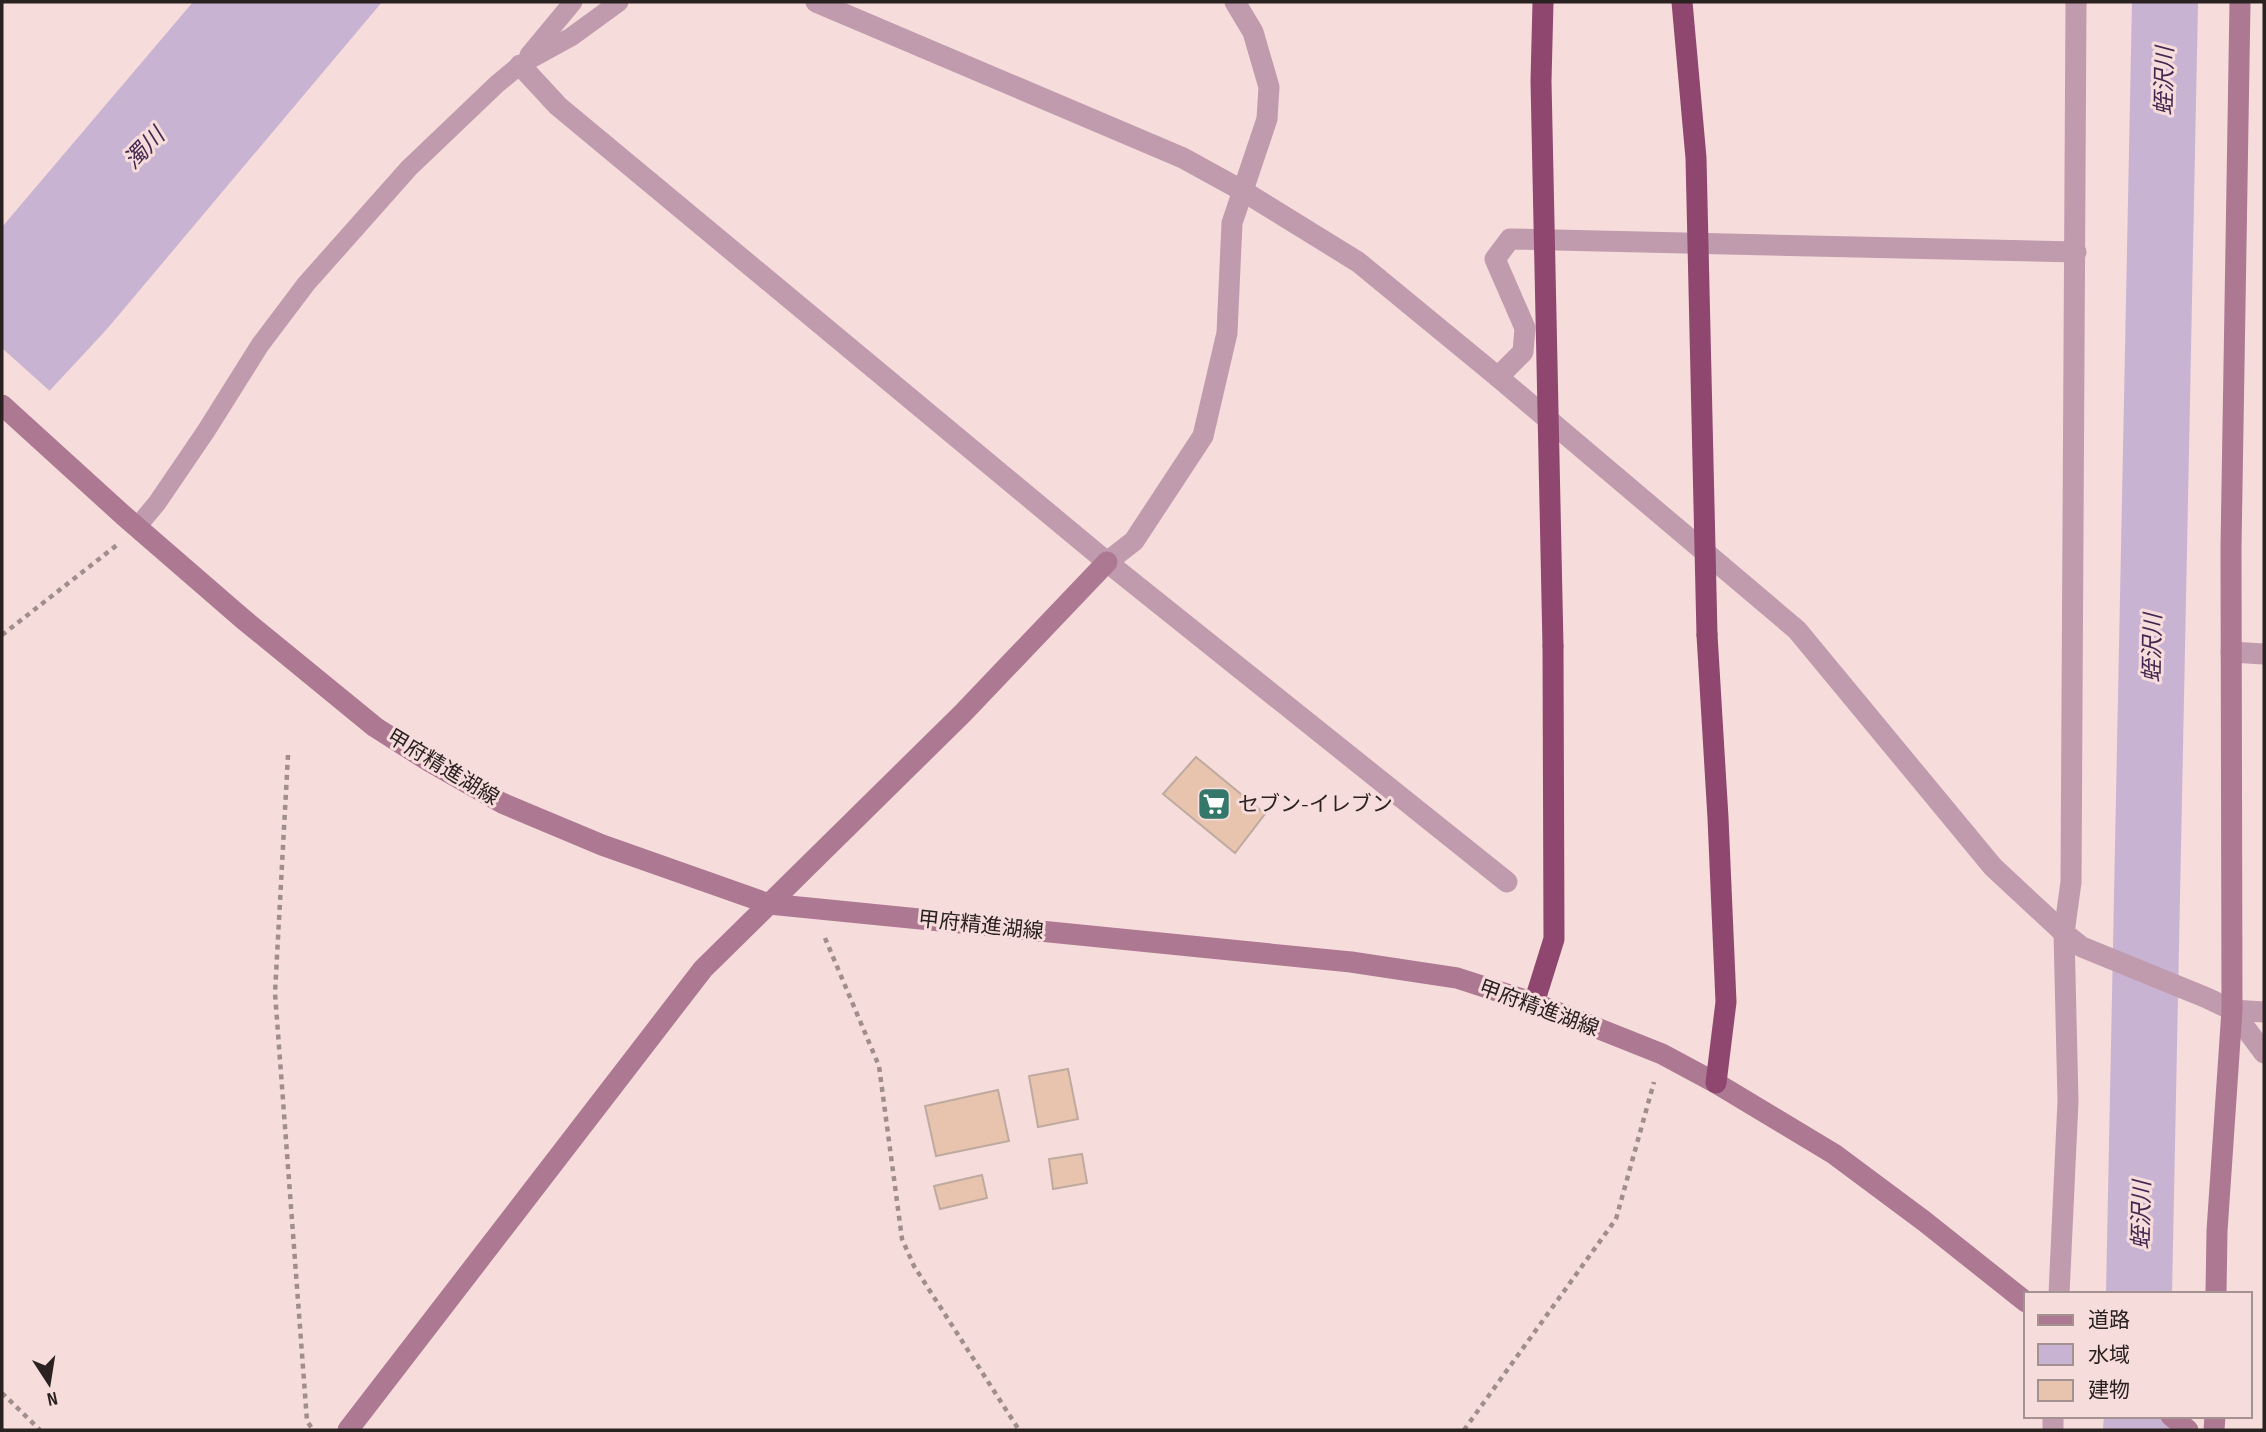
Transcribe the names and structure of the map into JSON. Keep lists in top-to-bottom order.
{
  "streets": {
    "street": ["甲府精進湖線"]
  },
  "water": ["蛭沢川", "濁川"],
  "places": {
    "supermarket": ["セブン-イレブン"]
  },
  "legend": ["道路", "水域", "建物"],
  "north": "bottom"
}
